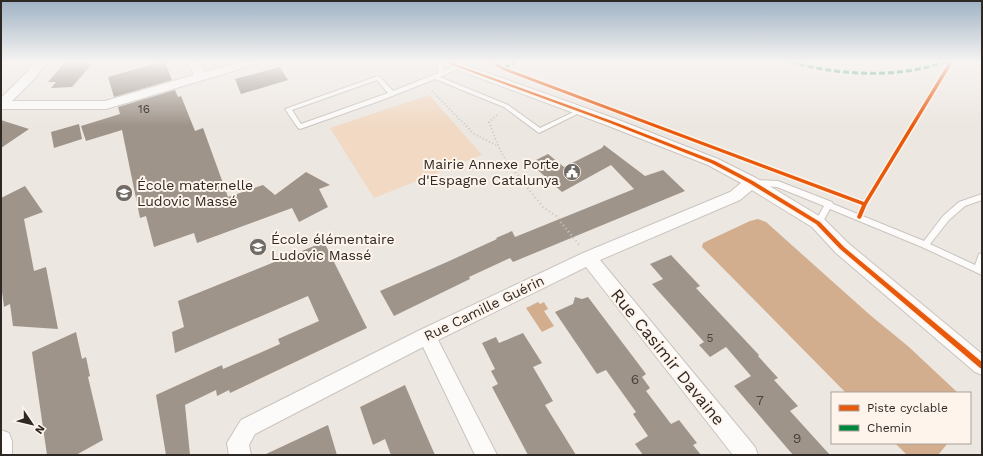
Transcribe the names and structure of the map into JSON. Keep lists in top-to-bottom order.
{
  "streets": {
    "street": ["Rue Camille Guérin", "Rue Casimir Davaine"]
  },
  "crossings": [
    ["Rue Camille Guérin", "Rue Casimir Davaine"]
  ],
  "places": {
    "public building": ["Mairie Annexe Porte d'Espagne Catalunya"],
    "school or university": ["École maternelle Ludovic Massé", "École élémentaire Ludovic Massé"]
  },
  "house_numbers": [
    "16",
    "5",
    "6",
    "7",
    "9"
  ],
  "legend": ["Piste cyclable", "Chemin"],
  "north": "bottom right"
}
